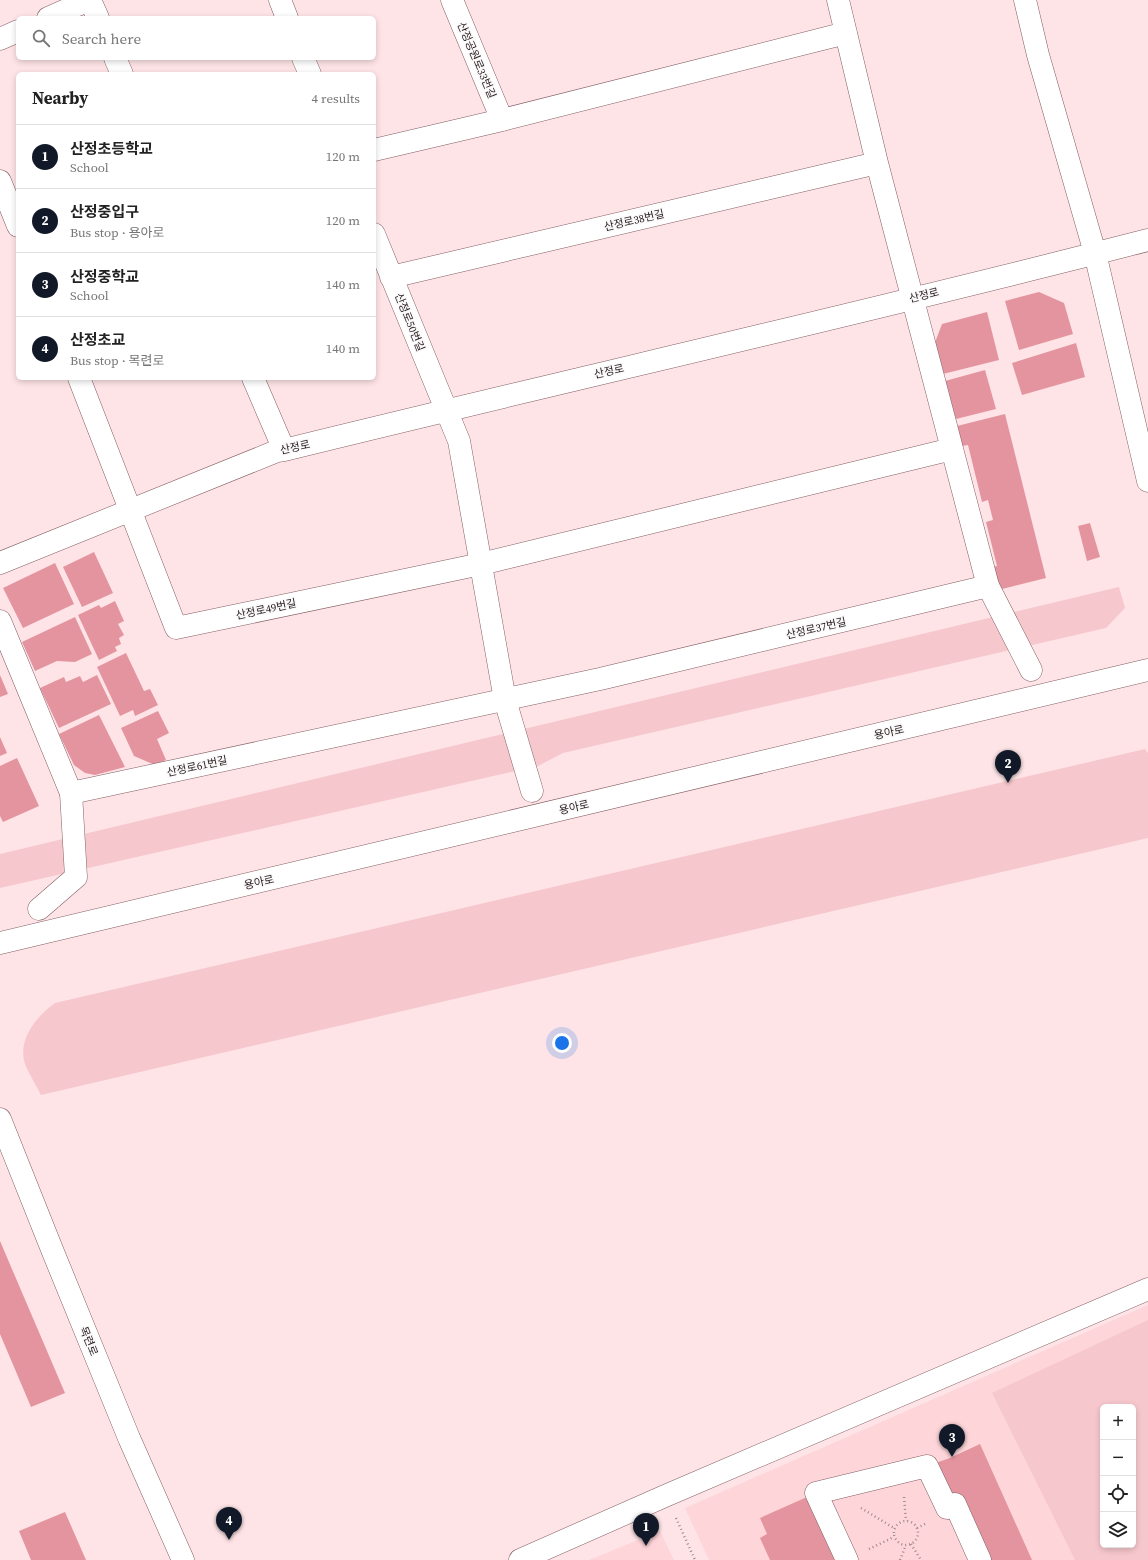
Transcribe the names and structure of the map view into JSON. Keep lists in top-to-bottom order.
{
  "streets": {
    "street": [
      "산정공원로33번길",
      "산정로38번길",
      "산정로",
      "산정로50번길",
      "산정로49번길",
      "산정로37번길",
      "용아로",
      "산정로61번길",
      "목련로"
    ]
  },
  "crossings": [
    ["산정로38번길", "산정로50번길"],
    ["산정로", "산정로50번길"],
    ["산정로", "산정로49번길"],
    ["산정로37번길", "산정로61번길"]
  ],
  "page": {
    "search": "Search here",
    "heading": ["Nearby", "4 results"],
    "list": [
      {
        "mark": "1",
        "name": "산정초등학교",
        "note": "School",
        "value": "120 m"
      },
      {
        "mark": "2",
        "name": "산정중입구",
        "note": "Bus stop · 용아로",
        "value": "120 m"
      },
      {
        "mark": "3",
        "name": "산정중학교",
        "note": "School",
        "value": "140 m"
      },
      {
        "mark": "4",
        "name": "산정초교",
        "note": "Bus stop · 목련로",
        "value": "140 m"
      }
    ],
    "pins": [
      "2",
      "3",
      "4",
      "1"
    ],
    "map_buttons": ["+", "−"]
  }
}
